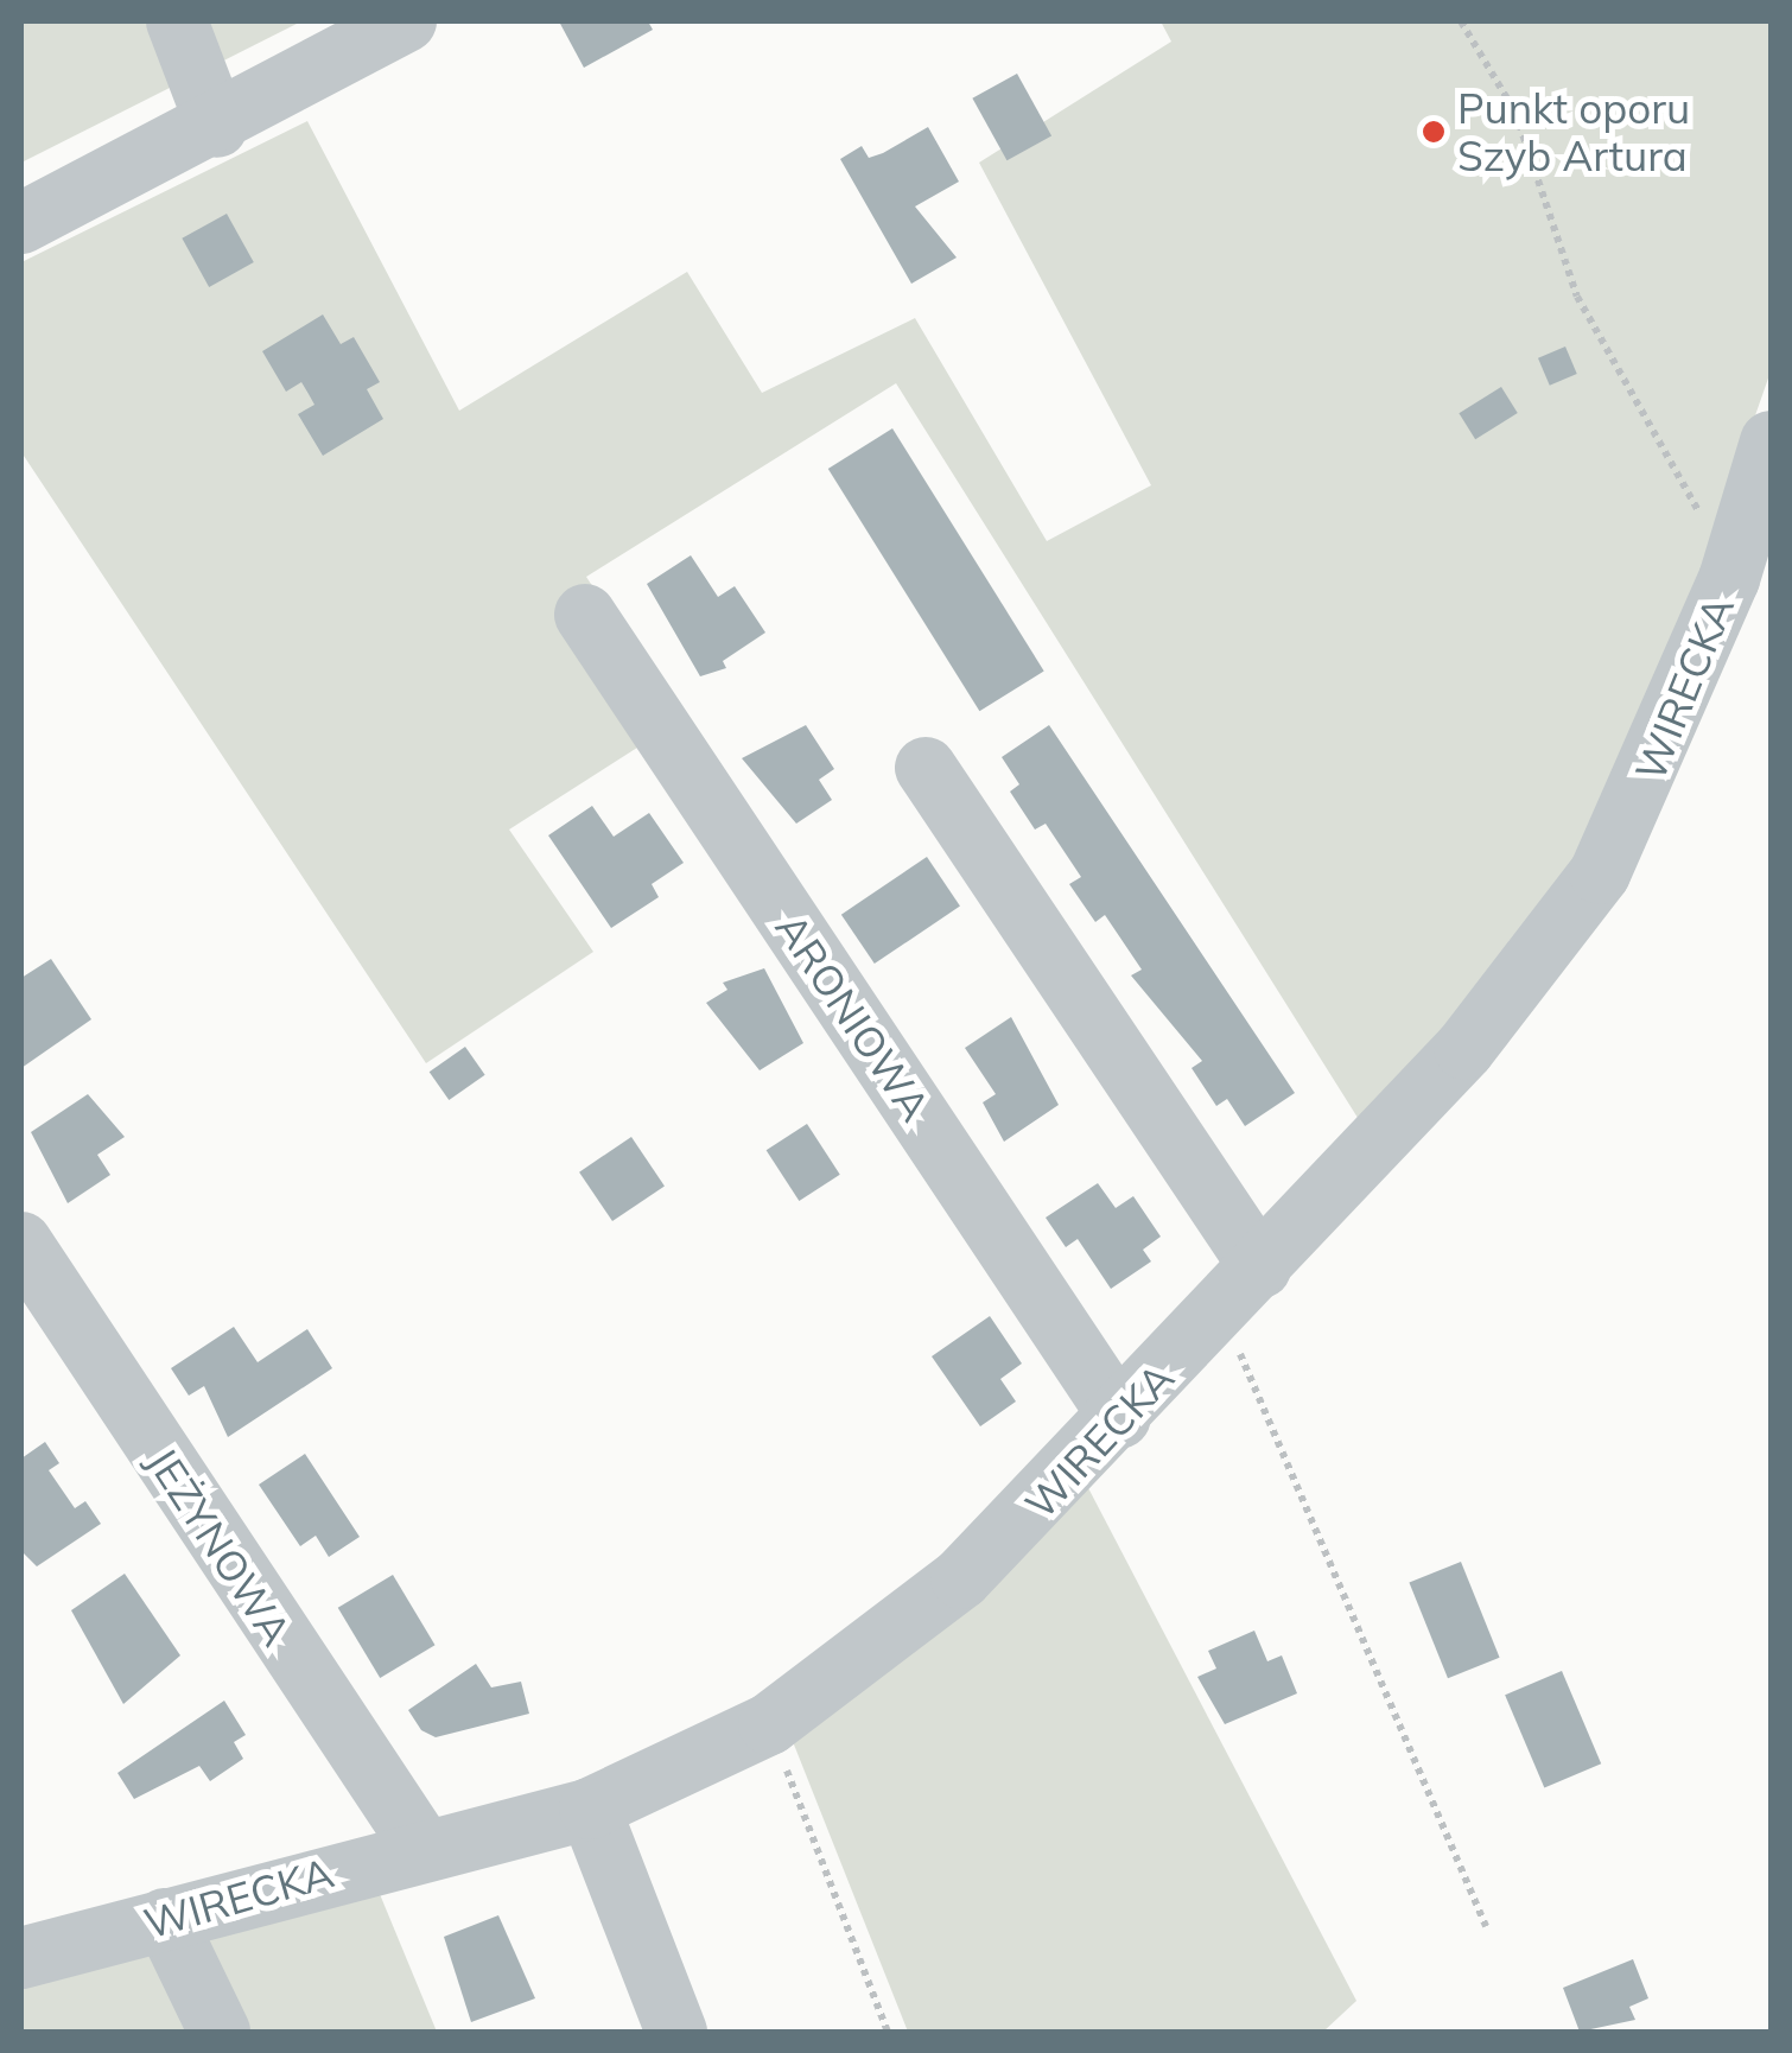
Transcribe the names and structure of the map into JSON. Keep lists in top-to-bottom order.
{
  "streets": {
    "street": ["WIRECKA", "ARONIOWA", "JEŻYNOWA"]
  },
  "crossings": [
    ["WIRECKA", "ARONIOWA"],
    ["WIRECKA", "JEŻYNOWA"]
  ],
  "places": ["Punkt oporu Szyb Artura"]
}
